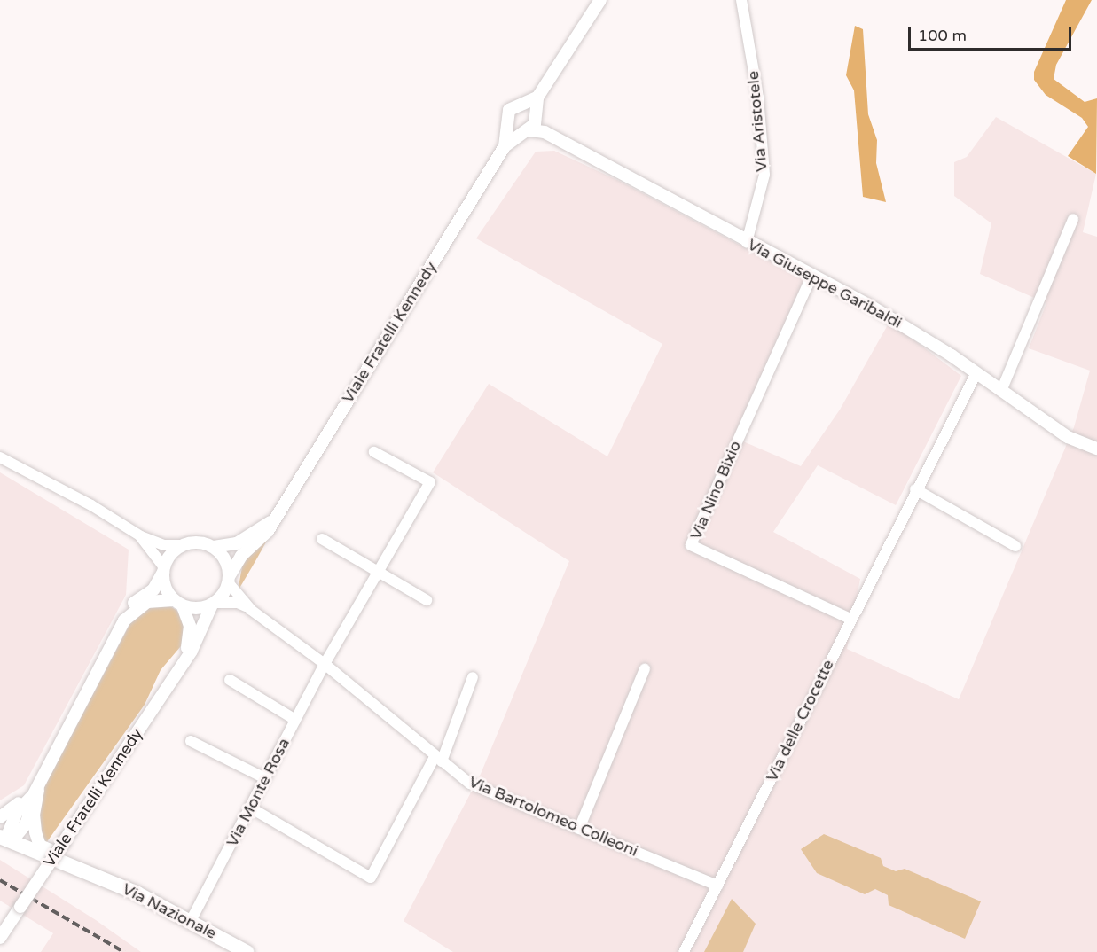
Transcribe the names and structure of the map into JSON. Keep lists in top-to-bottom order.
{
  "streets": {
    "main road": ["Via Nazionale"],
    "street": [
      "Via Aristotele",
      "Via Giuseppe Garibaldi",
      "Viale Fratelli Kennedy",
      "Via Nino Bixio",
      "Via delle Crocette",
      "Via Monte Rosa",
      "Via Bartolomeo Colleoni"
    ]
  },
  "crossings": [
    ["Via Aristotele", "Via Giuseppe Garibaldi"],
    ["Via Giuseppe Garibaldi", "Viale Fratelli Kennedy"],
    ["Via Giuseppe Garibaldi", "Via Nino Bixio"],
    ["Via Giuseppe Garibaldi", "Via delle Crocette"],
    ["Viale Fratelli Kennedy", "Via Nazionale"],
    ["Via Nino Bixio", "Via delle Crocette"],
    ["Via delle Crocette", "Via Bartolomeo Colleoni"],
    ["Via Monte Rosa", "Via Bartolomeo Colleoni"],
    ["Via Monte Rosa", "Via Nazionale"]
  ],
  "scale_bar": "100 m"
}
